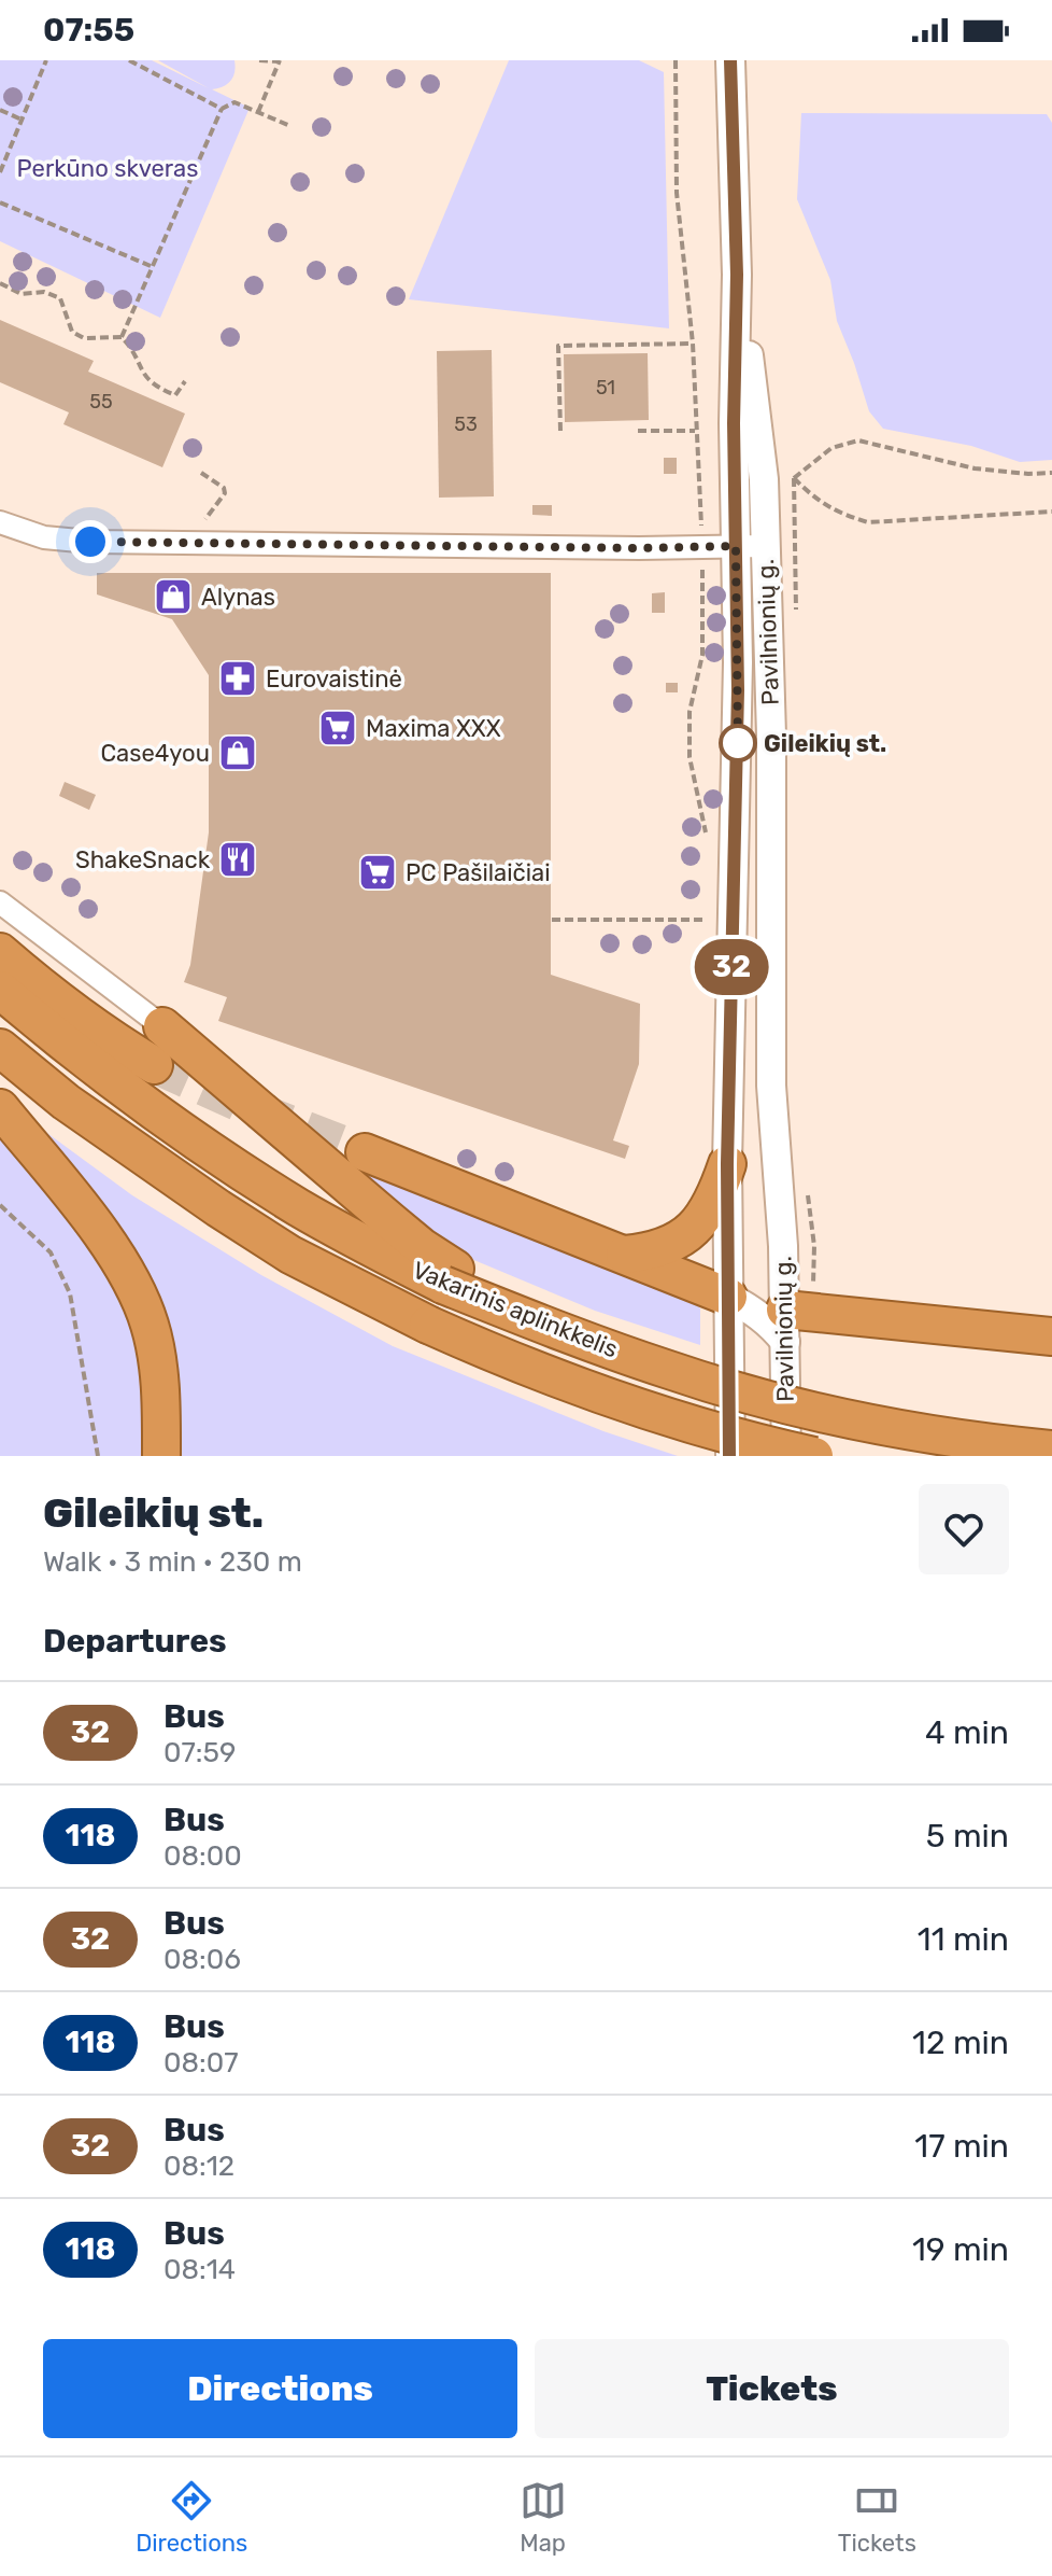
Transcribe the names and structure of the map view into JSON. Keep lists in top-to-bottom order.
{
  "streets": {
    "highway": ["Vakarinis aplinkkelis"],
    "street": ["Pavilnionių g."]
  },
  "parks": ["Perkūno skveras"],
  "places": {
    "shop": ["Alynas", "Case4you"],
    "pharmacy": ["Eurovaistinė"],
    "supermarket": ["Maxima XXX", "PC Pašilaičiai"],
    "other": ["Gileikių st."],
    "restaurant": ["ShakeSnack"]
  },
  "lines": ["bus line 32"],
  "house_numbers": ["51", "55", "53"],
  "page": {
    "status": "07:55",
    "on_map": "32",
    "heading": [
      ["Gileikių st.", "Walk · 3 min · 230 m"],
      "Departures"
    ],
    "list": [
      {
        "mark": "32",
        "name": "Bus",
        "note": "07:59",
        "value": "4 min"
      },
      {
        "mark": "118",
        "name": "Bus",
        "note": "08:00",
        "value": "5 min"
      },
      {
        "mark": "32",
        "name": "Bus",
        "note": "08:06",
        "value": "11 min"
      },
      {
        "mark": "118",
        "name": "Bus",
        "note": "08:07",
        "value": "12 min"
      },
      {
        "mark": "32",
        "name": "Bus",
        "note": "08:12",
        "value": "17 min"
      },
      {
        "mark": "118",
        "name": "Bus",
        "note": "08:14",
        "value": "19 min"
      }
    ],
    "buttons": ["Directions", "Tickets"],
    "tabs": ["Directions", "Map", "Tickets"]
  }
}
